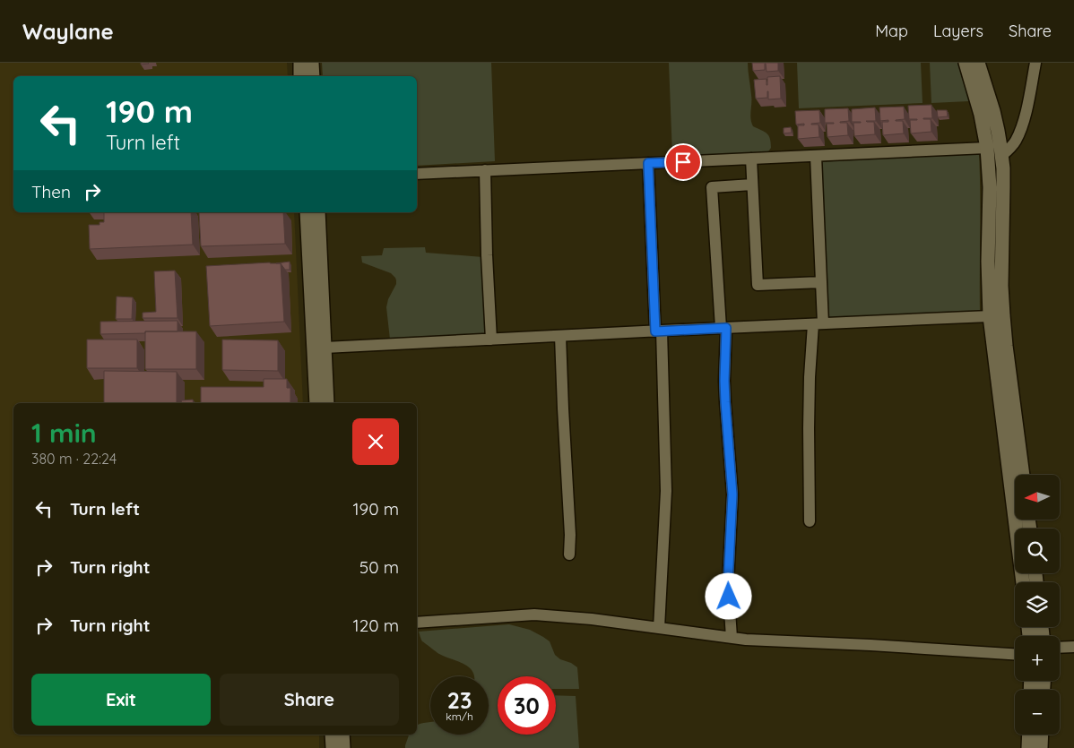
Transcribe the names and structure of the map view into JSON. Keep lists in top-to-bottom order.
{
  "north": "left",
  "page": {
    "header": "Waylane",
    "nav": ["Map", "Layers", "Share"],
    "turn": ["190 m", "Turn left"],
    "then": "Then",
    "heading": ["1 min", "380 m · 22:24"],
    "map_buttons": ["+", "−"],
    "list": [
      {
        "name": "Turn left",
        "value": "190 m"
      },
      {
        "name": "Turn right",
        "value": "50 m"
      },
      {
        "name": "Turn right",
        "value": "120 m"
      }
    ],
    "buttons": ["Exit", "Share"],
    "speed": "23 km/h",
    "limit": "30"
  }
}
